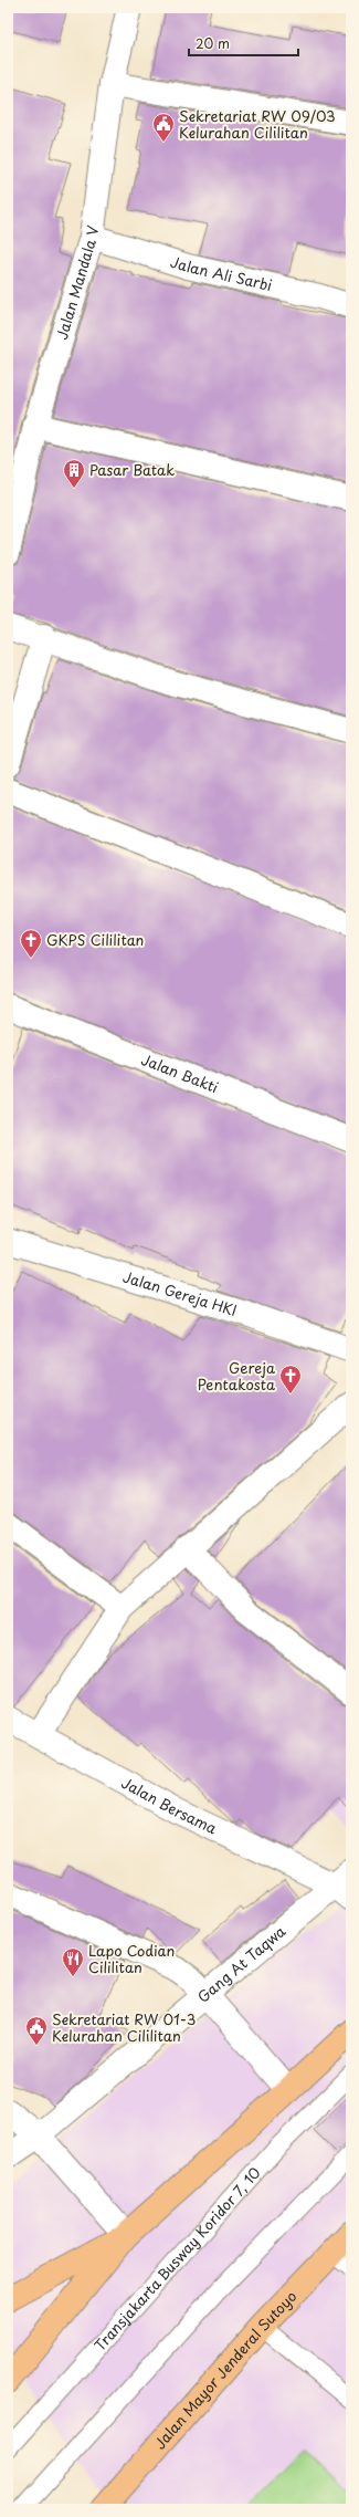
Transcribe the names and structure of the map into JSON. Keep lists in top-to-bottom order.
{
  "streets": {
    "highway": ["Jalan Mayor Jenderal Sutoyo"],
    "street": [
      "Jalan Ali Sarbi",
      "Jalan Mandala V",
      "Jalan Bakti",
      "Jalan Gereja HKI",
      "Jalan Bersama",
      "Gang At Taqwa"
    ],
    "lane": ["Transjakarta Busway Koridor 7, 10"]
  },
  "crossings": [
    ["Jalan Ali Sarbi", "Jalan Mandala V"],
    ["Jalan Bersama", "Gang At Taqwa"]
  ],
  "places": {
    "public building": ["Sekretariat RW 09/03 Kelurahan Cililitan", "Sekretariat RW 01-3 Kelurahan Cililitan"],
    "building": ["Pasar Batak"],
    "church": ["GKPS Cililitan", "Gereja Pentakosta"],
    "restaurant": ["Lapo Codian Cililitan"]
  },
  "scale_bar": "20 m"
}
